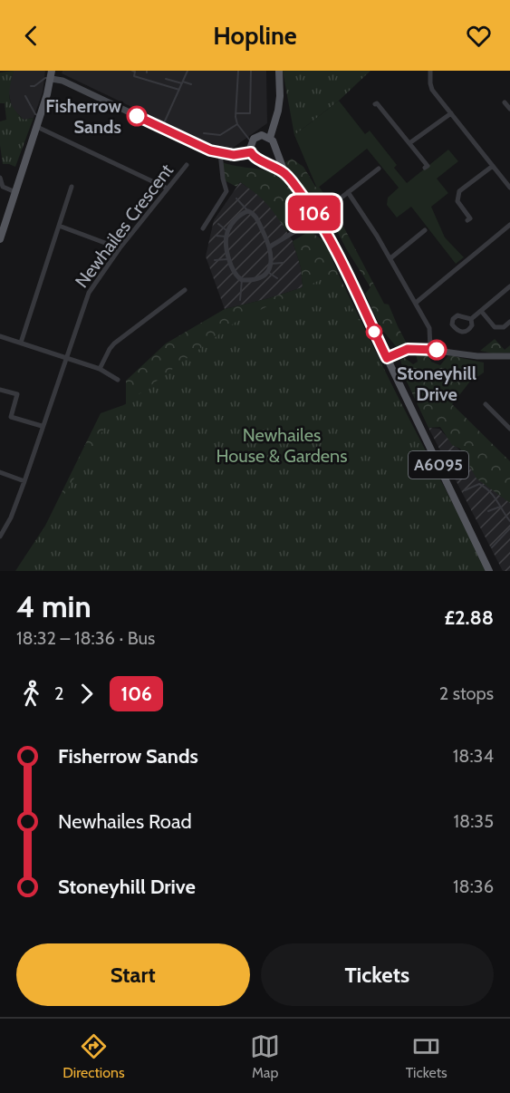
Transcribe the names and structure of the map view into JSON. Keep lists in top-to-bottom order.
{
  "streets": {
    "main road": ["A6095"],
    "street": ["Newhailes Crescent"]
  },
  "parks": ["Newhailes House & Gardens"],
  "places": ["Fisherrow Sands", "Stoneyhill Drive"],
  "lines": ["bus line 106"],
  "page": {
    "header": "Hopline",
    "on_map": "106",
    "heading": ["4 min", "18:32 – 18:36 · Bus", "£2.88"],
    "legs": ["2", "106", "2 stops"],
    "list": [
      {
        "name": "Fisherrow Sands",
        "value": "18:34"
      },
      {
        "name": "Newhailes Road",
        "value": "18:35"
      },
      {
        "name": "Stoneyhill Drive",
        "value": "18:36"
      }
    ],
    "buttons": ["Start", "Tickets"],
    "tabs": ["Directions", "Map", "Tickets"]
  }
}
